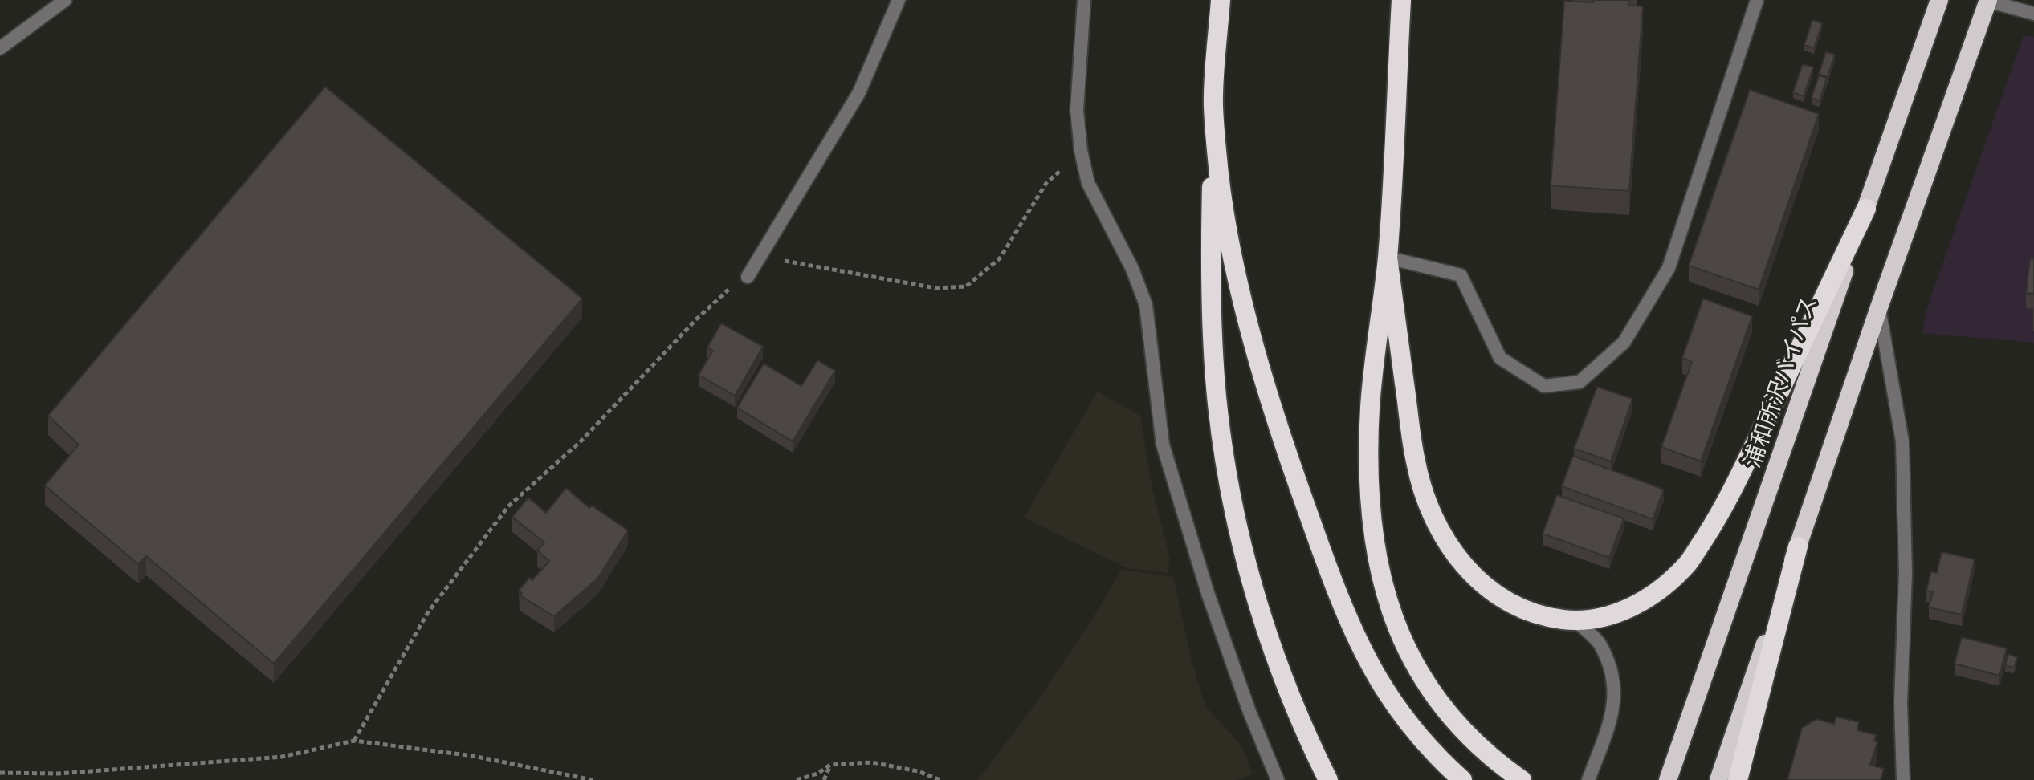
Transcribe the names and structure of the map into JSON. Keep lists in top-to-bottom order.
{
  "streets": {
    "highway": ["浦和所沢バイパス"]
  }
}
